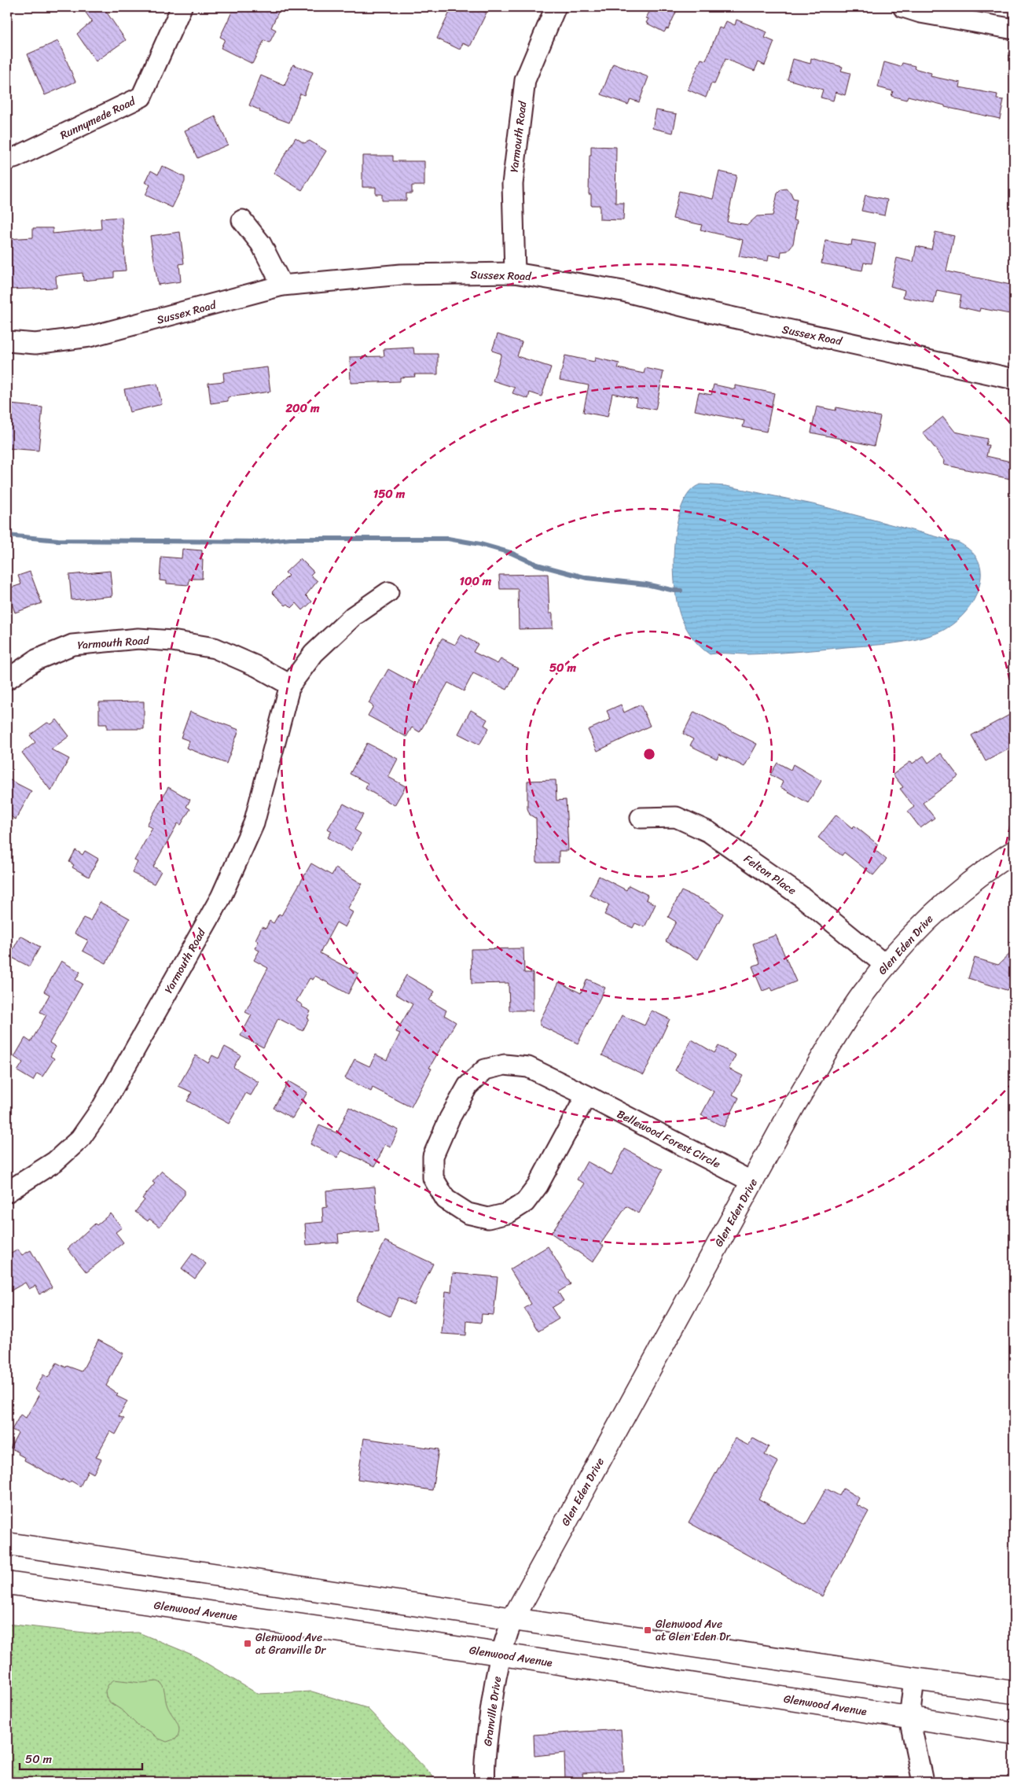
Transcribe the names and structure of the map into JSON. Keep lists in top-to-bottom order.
{
  "streets": {
    "main road": ["Glen Eden Drive", "Glenwood Avenue"],
    "street": [
      "Runnymede Road",
      "Yarmouth Road",
      "Sussex Road",
      "Felton Place",
      "Bellewood Forest Circle",
      "Granville Drive"
    ]
  },
  "crossings": [
    ["Yarmouth Road", "Sussex Road"],
    ["Felton Place", "Glen Eden Drive"],
    ["Glen Eden Drive", "Bellewood Forest Circle"],
    ["Glen Eden Drive", "Granville Drive"],
    ["Glenwood Avenue", "Granville Drive"]
  ],
  "places": {
    "transit": ["Glenwood Ave at Glen Eden Dr", "Glenwood Ave at Granville Dr"]
  },
  "scale_bar": "50 m",
  "rings": [
    "200 m",
    "150 m",
    "100 m",
    "50 m"
  ]
}
